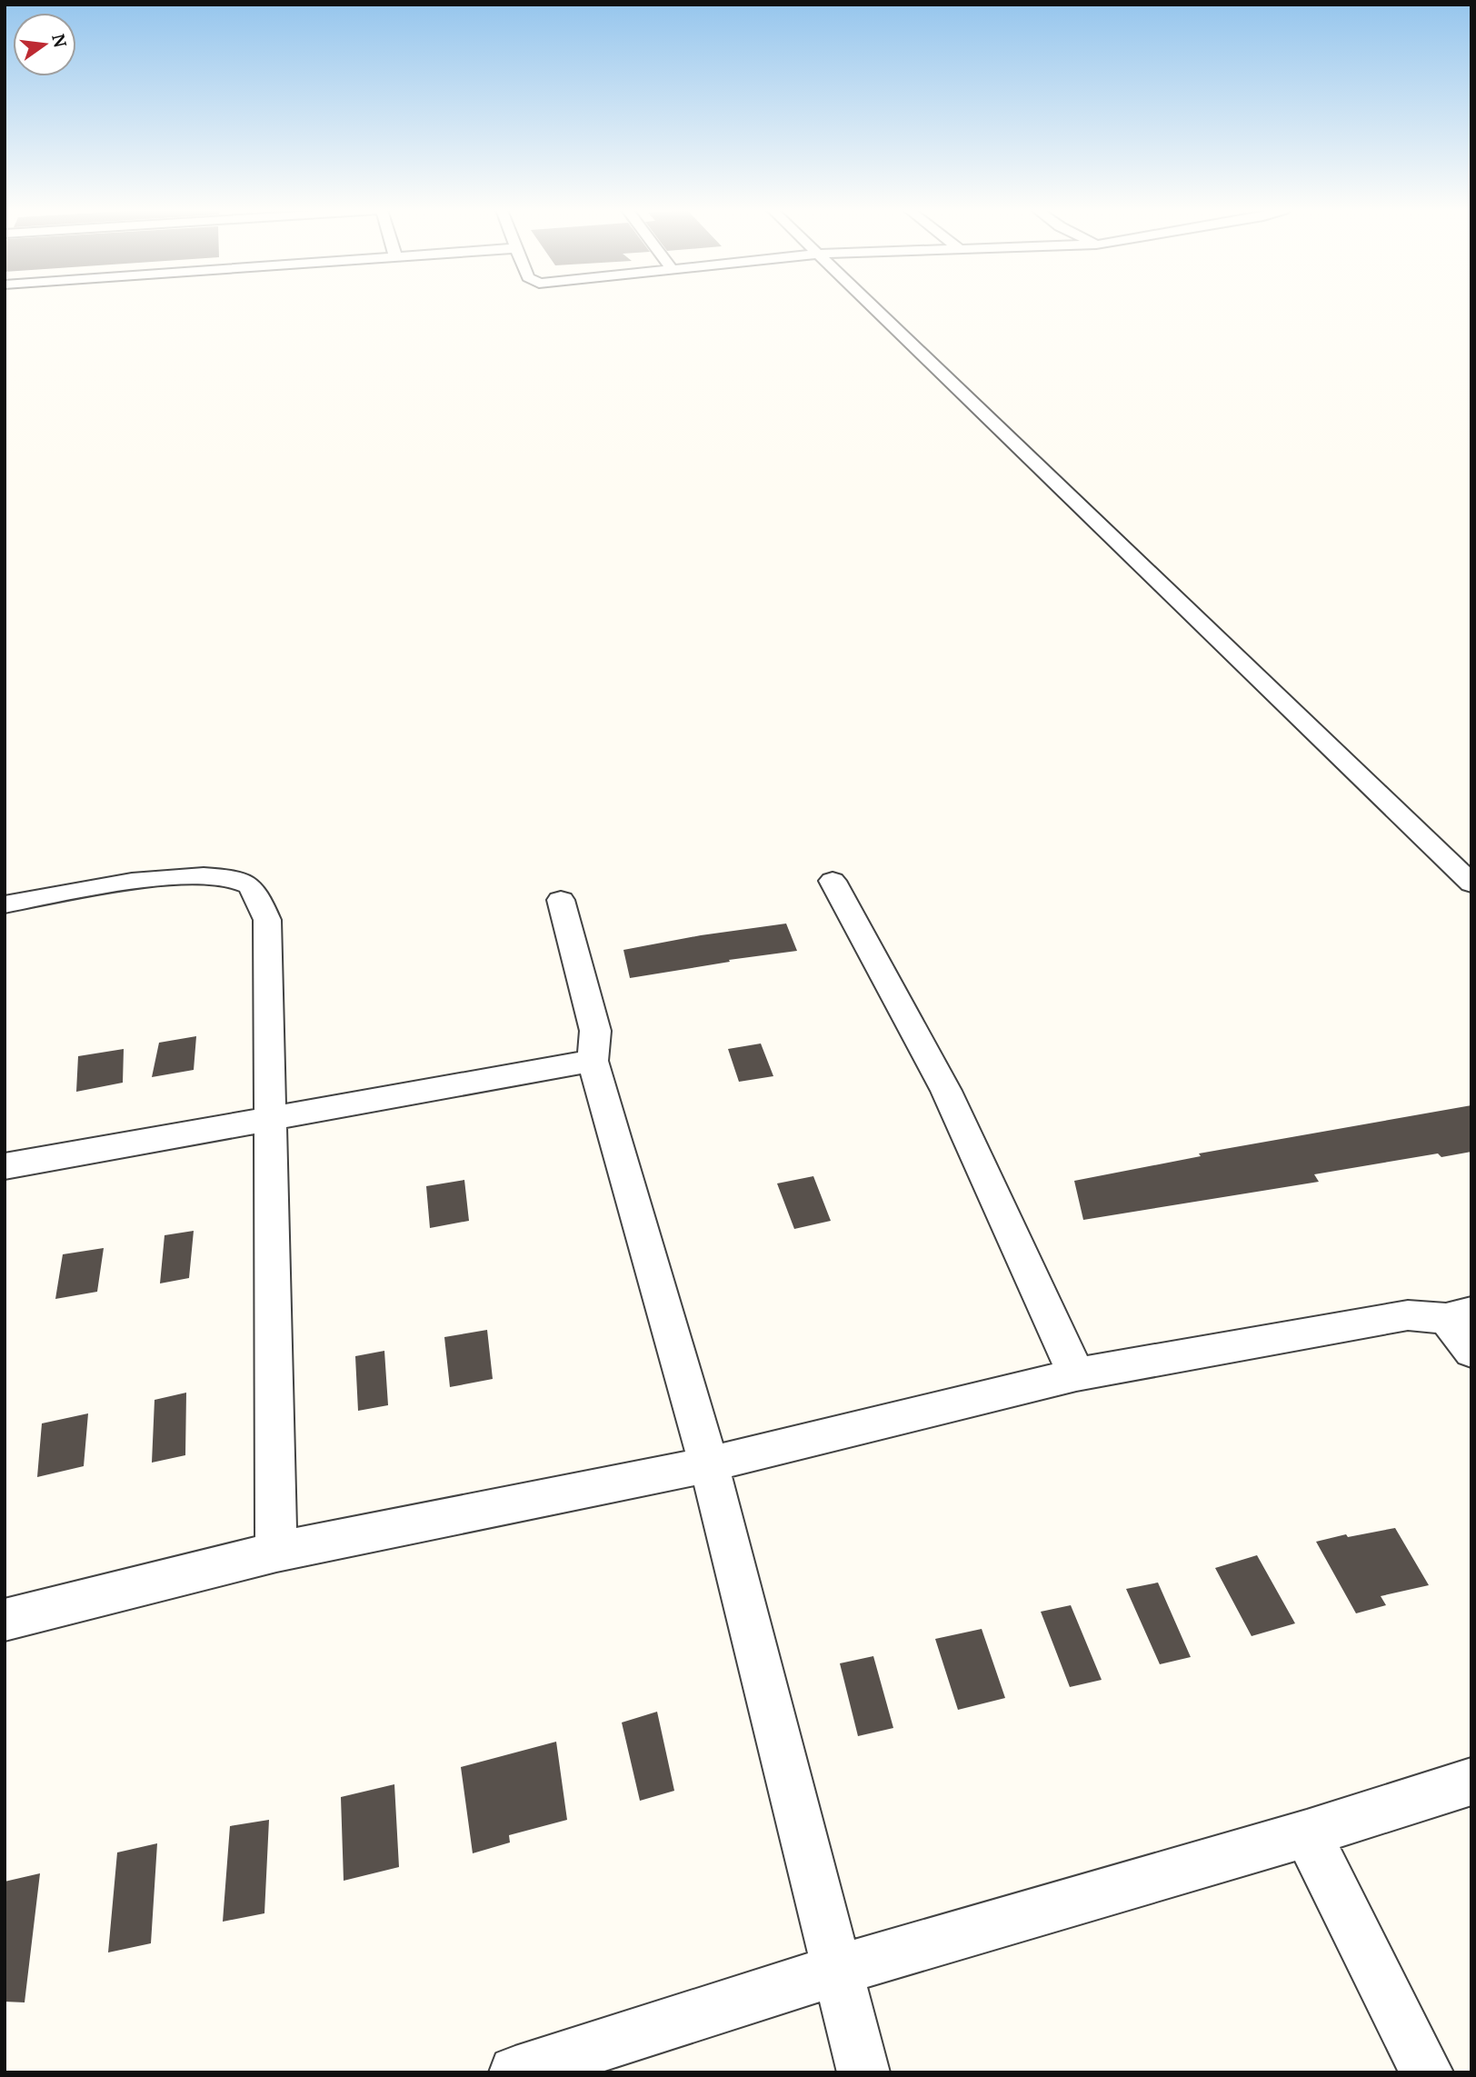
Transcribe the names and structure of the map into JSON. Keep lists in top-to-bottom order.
{
  "north": "right"
}
